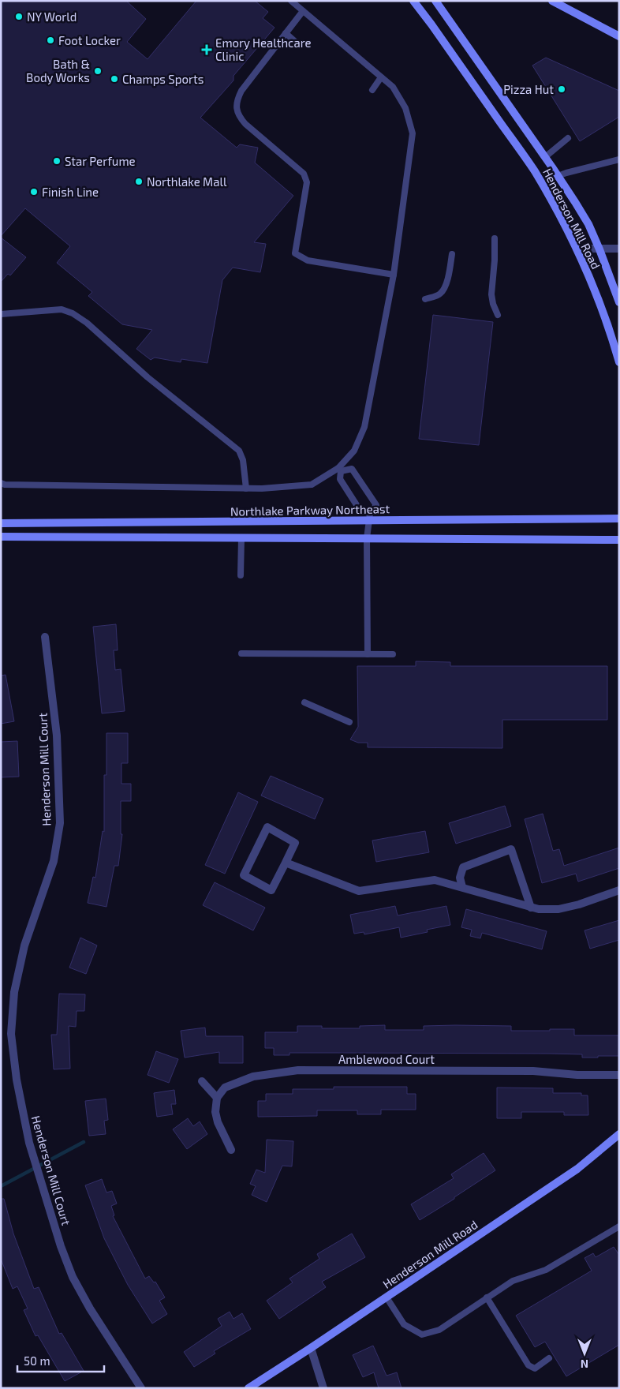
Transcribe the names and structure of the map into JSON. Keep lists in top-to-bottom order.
{
  "streets": {
    "street": [
      "Henderson Mill Road",
      "Northlake Parkway Northeast",
      "Henderson Mill Court",
      "Amblewood Court"
    ]
  },
  "places": {
    "other": [
      "NY World",
      "Foot Locker",
      "Bath & Body Works",
      "Champs Sports",
      "Pizza Hut",
      "Star Perfume",
      "Northlake Mall",
      "Finish Line"
    ],
    "health": ["Emory Healthcare Clinic"]
  },
  "scale_bar": "50 m",
  "north": "bottom"
}
